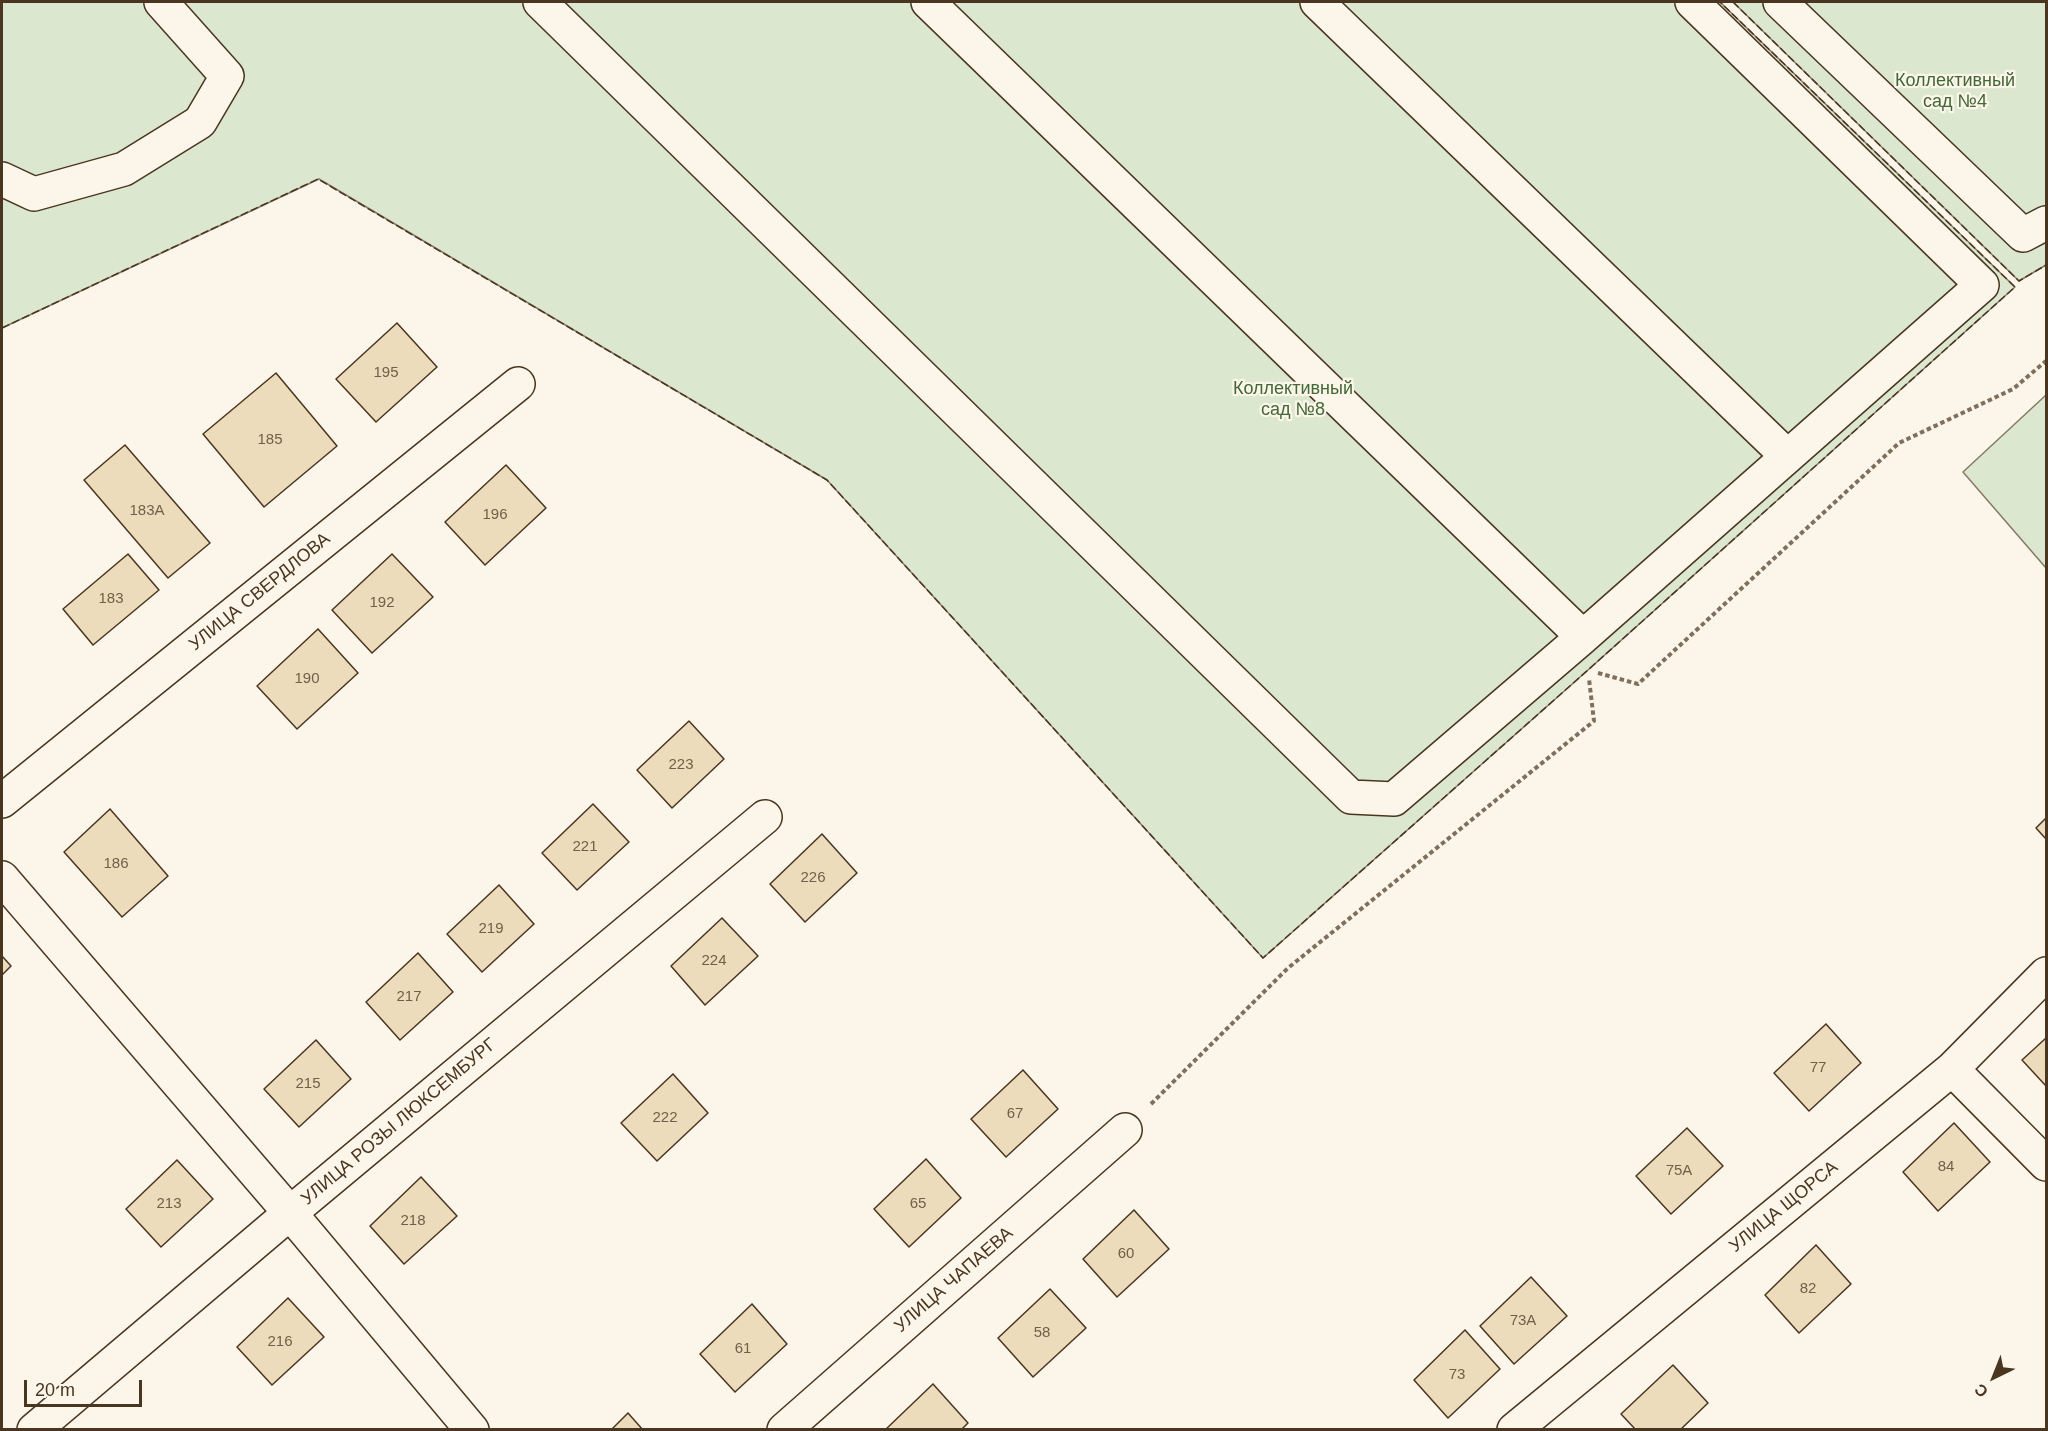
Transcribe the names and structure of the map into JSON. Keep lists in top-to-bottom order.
{
  "streets": {
    "street": [
      "УЛИЦА СВЕРДЛОВА",
      "УЛИЦА РОЗЫ ЛЮКСЕМБУРГ",
      "УЛИЦА ЩОРСА",
      "УЛИЦА ЧАПАЕВА"
    ]
  },
  "parks": ["Коллективный сад №4", "Коллективный сад №8"],
  "house_numbers": [
    "195",
    "185",
    "183А",
    "196",
    "183",
    "192",
    "190",
    "223",
    "221",
    "186",
    "226",
    "219",
    "224",
    "217",
    "77",
    "215",
    "67",
    "222",
    "84",
    "75А",
    "213",
    "65",
    "218",
    "60",
    "82",
    "73А",
    "58",
    "216",
    "61",
    "73"
  ],
  "scale_bar": "20 m",
  "north": "bottom left"
}
